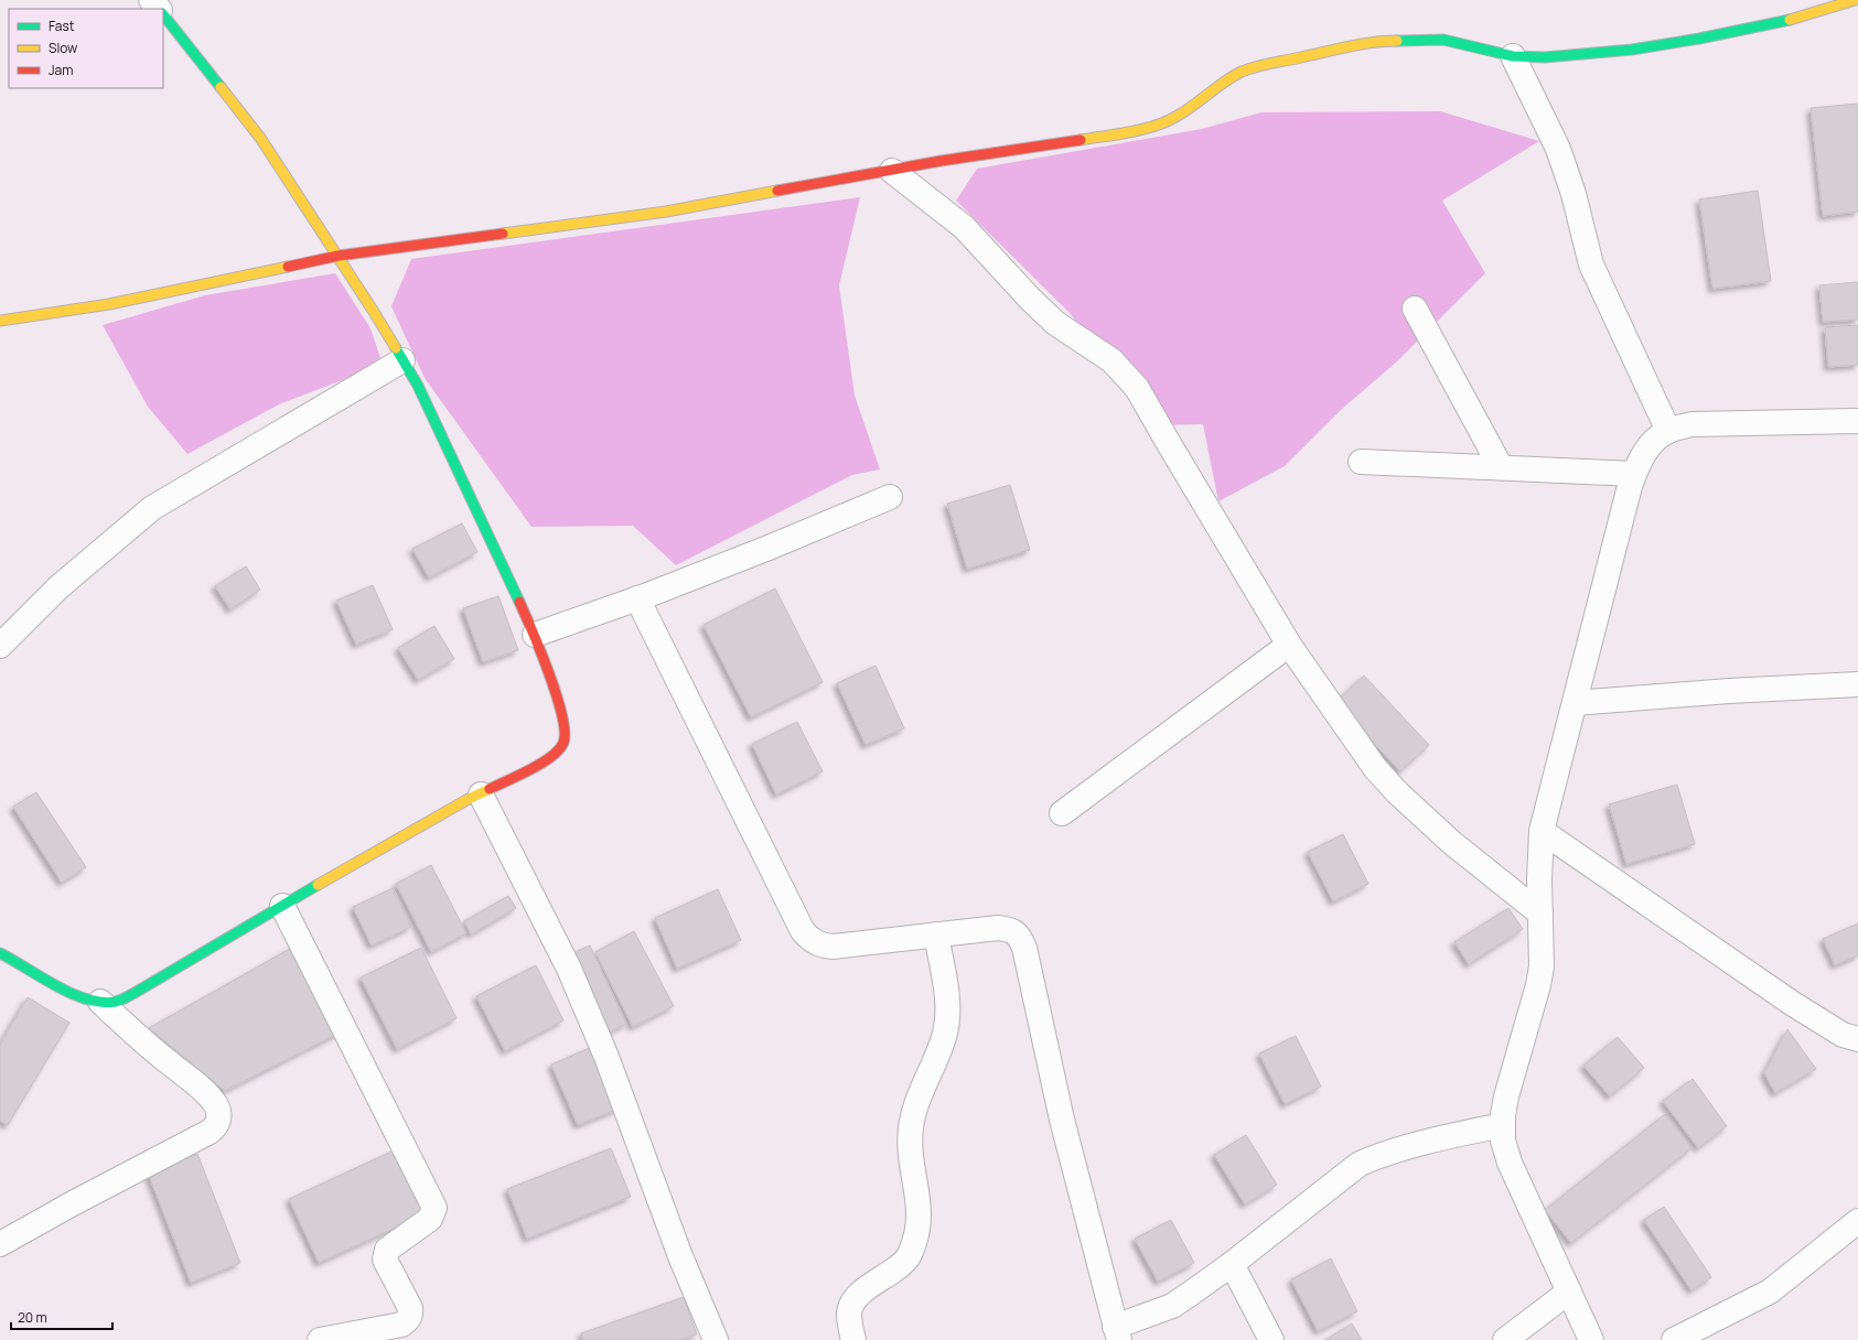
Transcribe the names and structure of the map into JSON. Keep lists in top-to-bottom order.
{
  "legend": ["Fast", "Slow", "Jam"],
  "scale_bar": "20 m"
}
